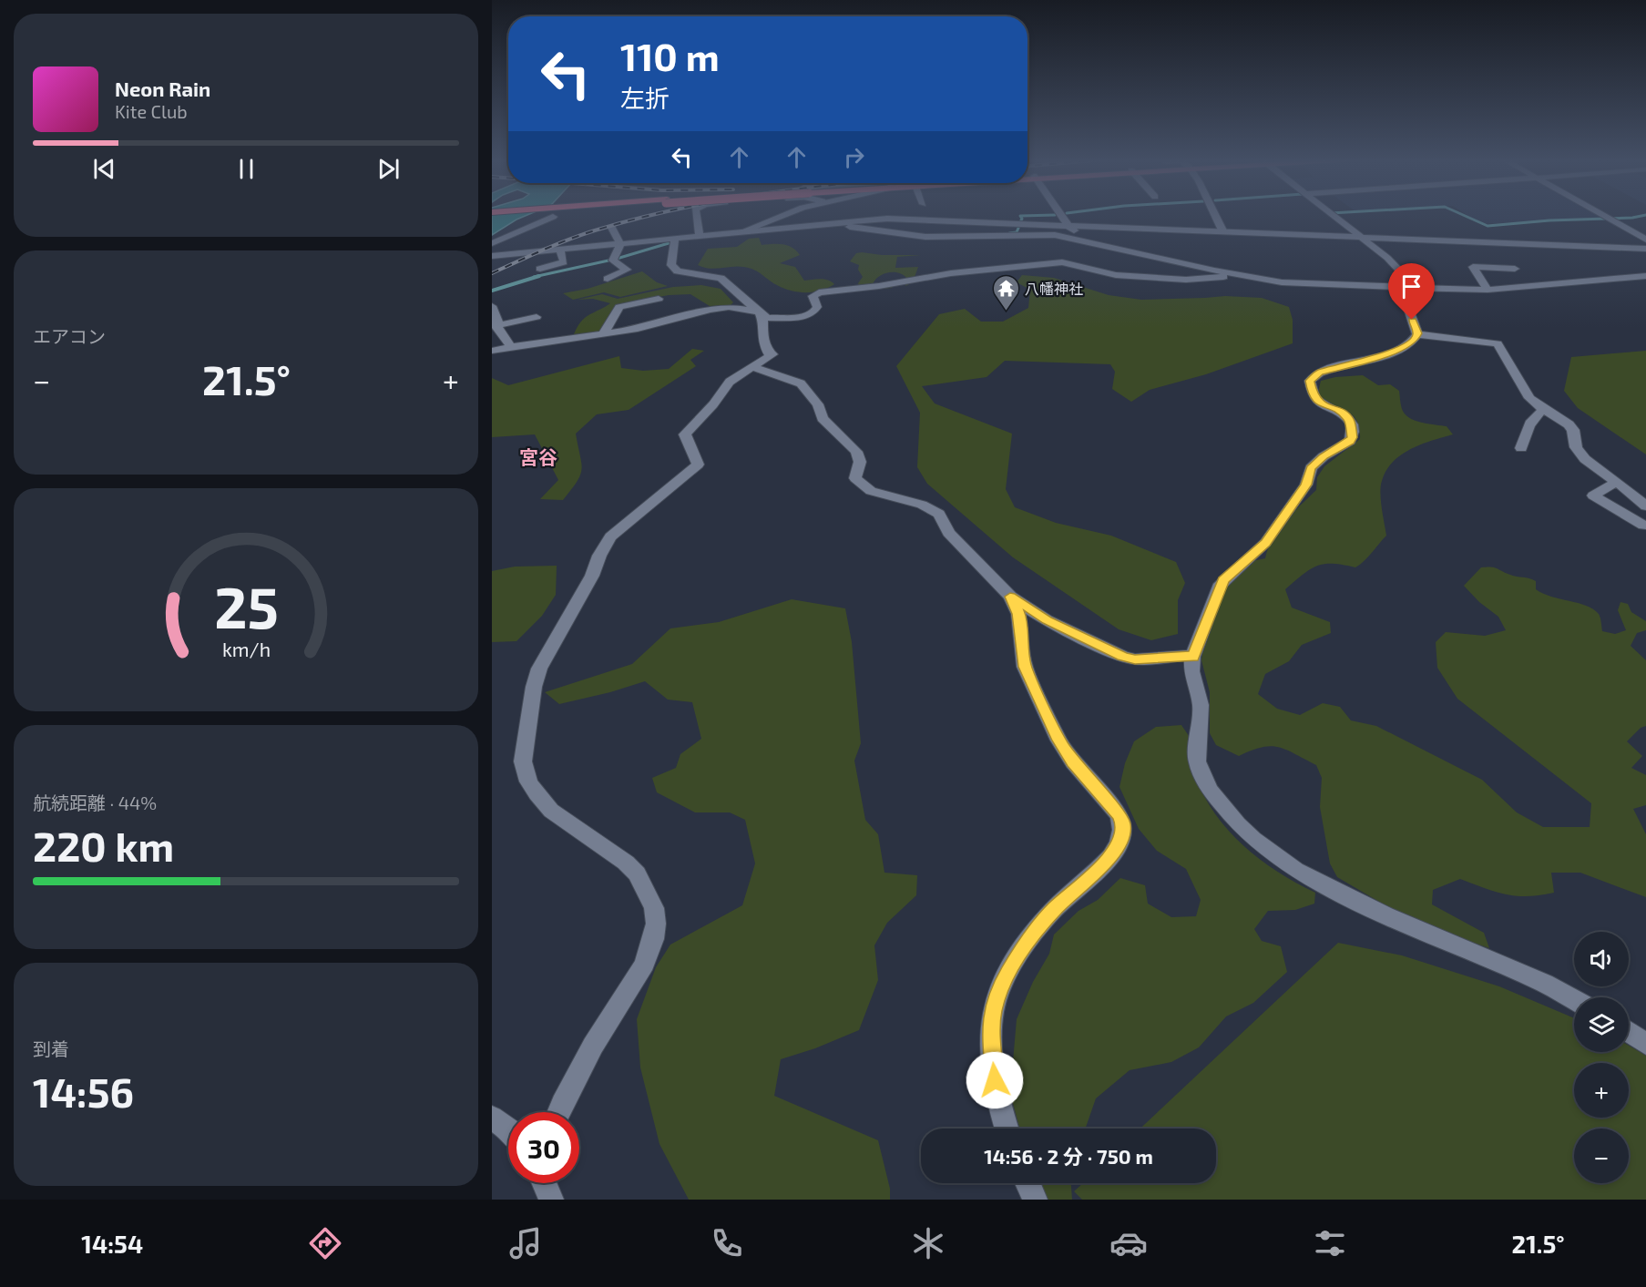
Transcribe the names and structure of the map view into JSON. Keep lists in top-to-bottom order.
{
  "districts": ["宮谷"],
  "places": {
    "temple": ["八幡神社"]
  },
  "page": {
    "turn": ["110 m", "左折"],
    "song": ["Neon Rain", "Kite Club"],
    "tile": [
      "エアコン",
      ["航続距離 · 44%", "220 km"],
      ["到着", "14:56"]
    ],
    "heat": ["−", "21.5°", "+"],
    "map_buttons": ["+", "−"],
    "limit": "30",
    "trip": "14:56 · 2 分 · 750 m",
    "tabs": ["14:54", "21.5°"],
    "gauge": ["25", "km/h"]
  }
}
